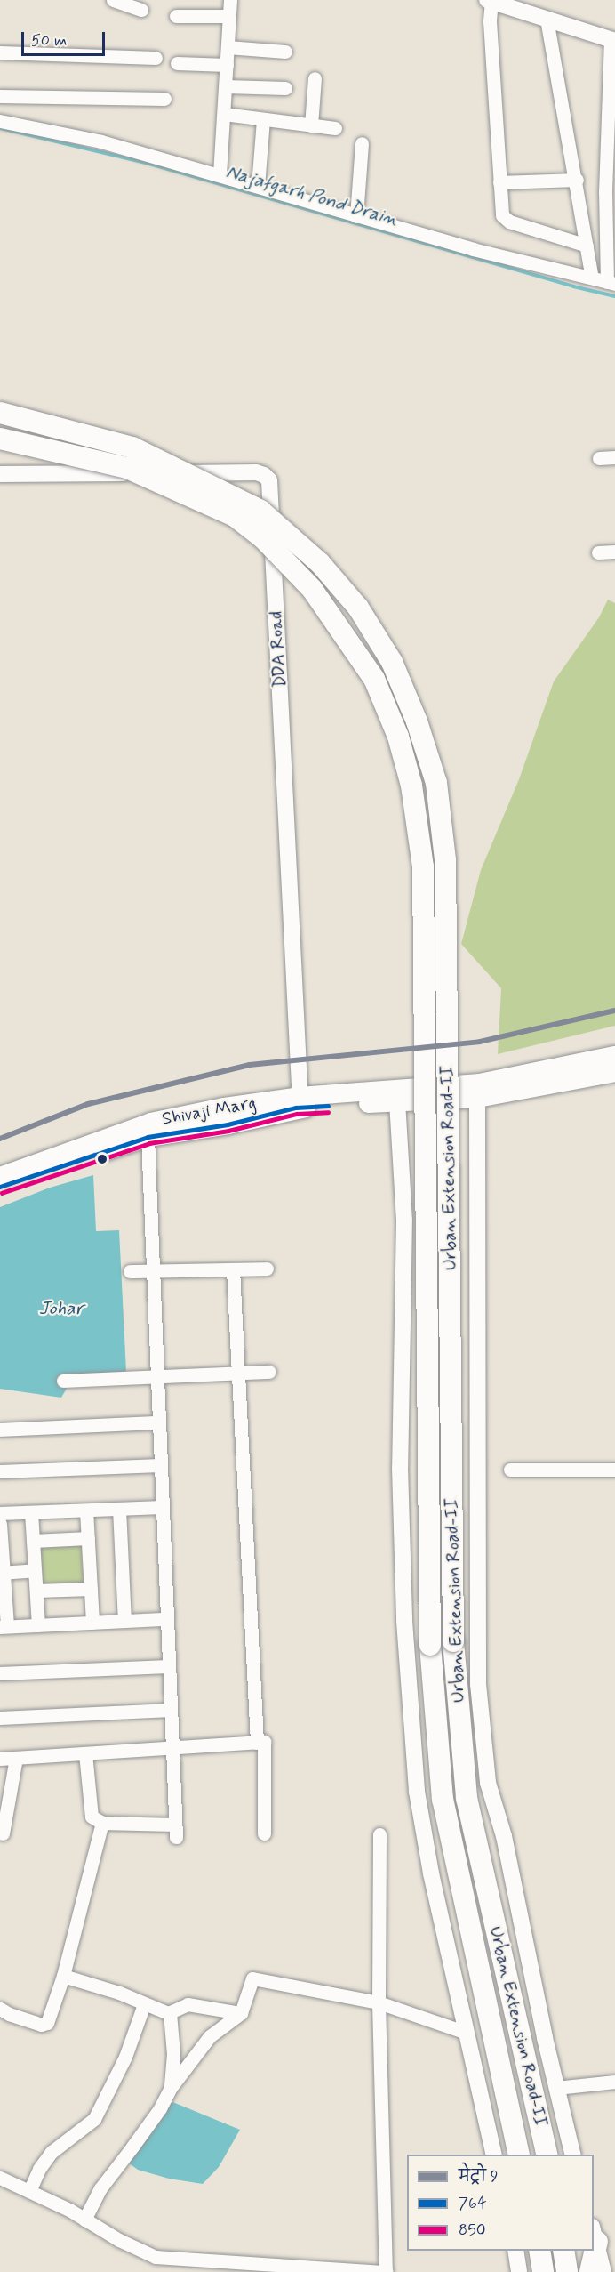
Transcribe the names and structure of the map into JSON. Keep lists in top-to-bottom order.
{
  "streets": {
    "highway": ["Urban Extension Road-II"],
    "main road": ["Shivaji Marg"],
    "street": ["DDA Road"]
  },
  "crossings": [
    ["DDA Road", "Shivaji Marg"]
  ],
  "water": ["Najafgarh Pond Drain", "Johar"],
  "lines": ["metro line 9", "transit line 764", "transit line 850"],
  "legend": ["मेट्रो 9", "764", "850"],
  "scale_bar": "50 m"
}
